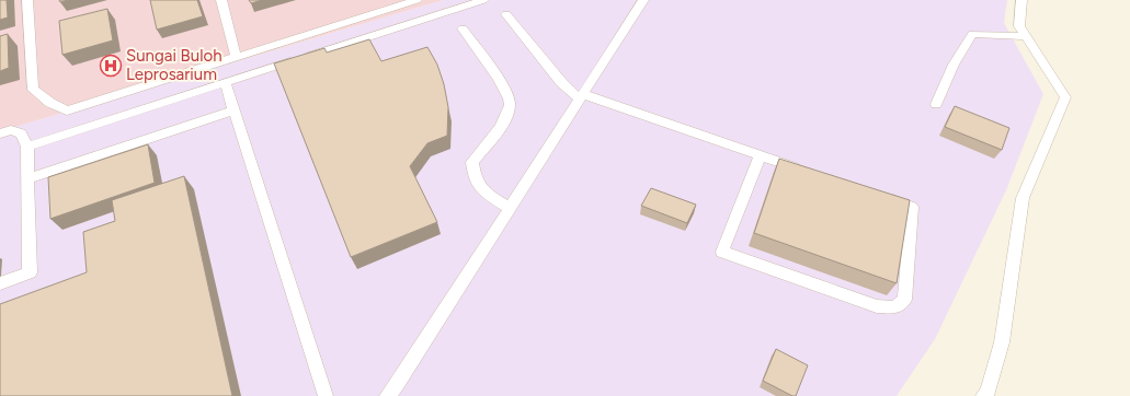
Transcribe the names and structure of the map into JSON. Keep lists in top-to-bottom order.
{
  "places": {
    "hospital": ["Sungai Buloh Leprosarium"]
  }
}
